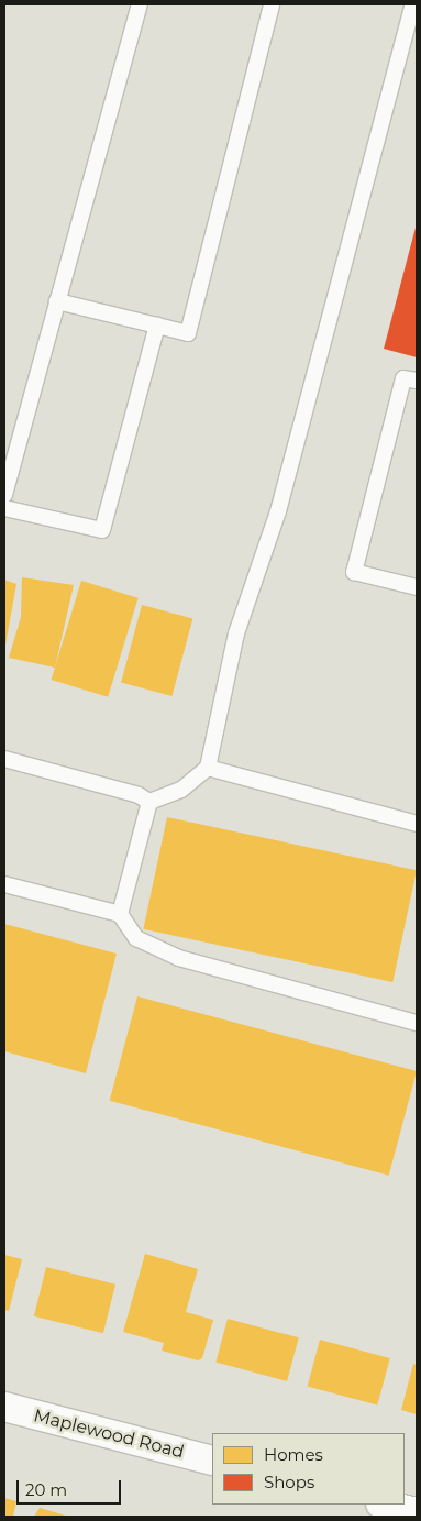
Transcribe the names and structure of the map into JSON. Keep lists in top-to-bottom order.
{
  "streets": {
    "street": ["Maplewood Road"]
  },
  "legend": ["Homes", "Shops"],
  "scale_bar": "20 m"
}
